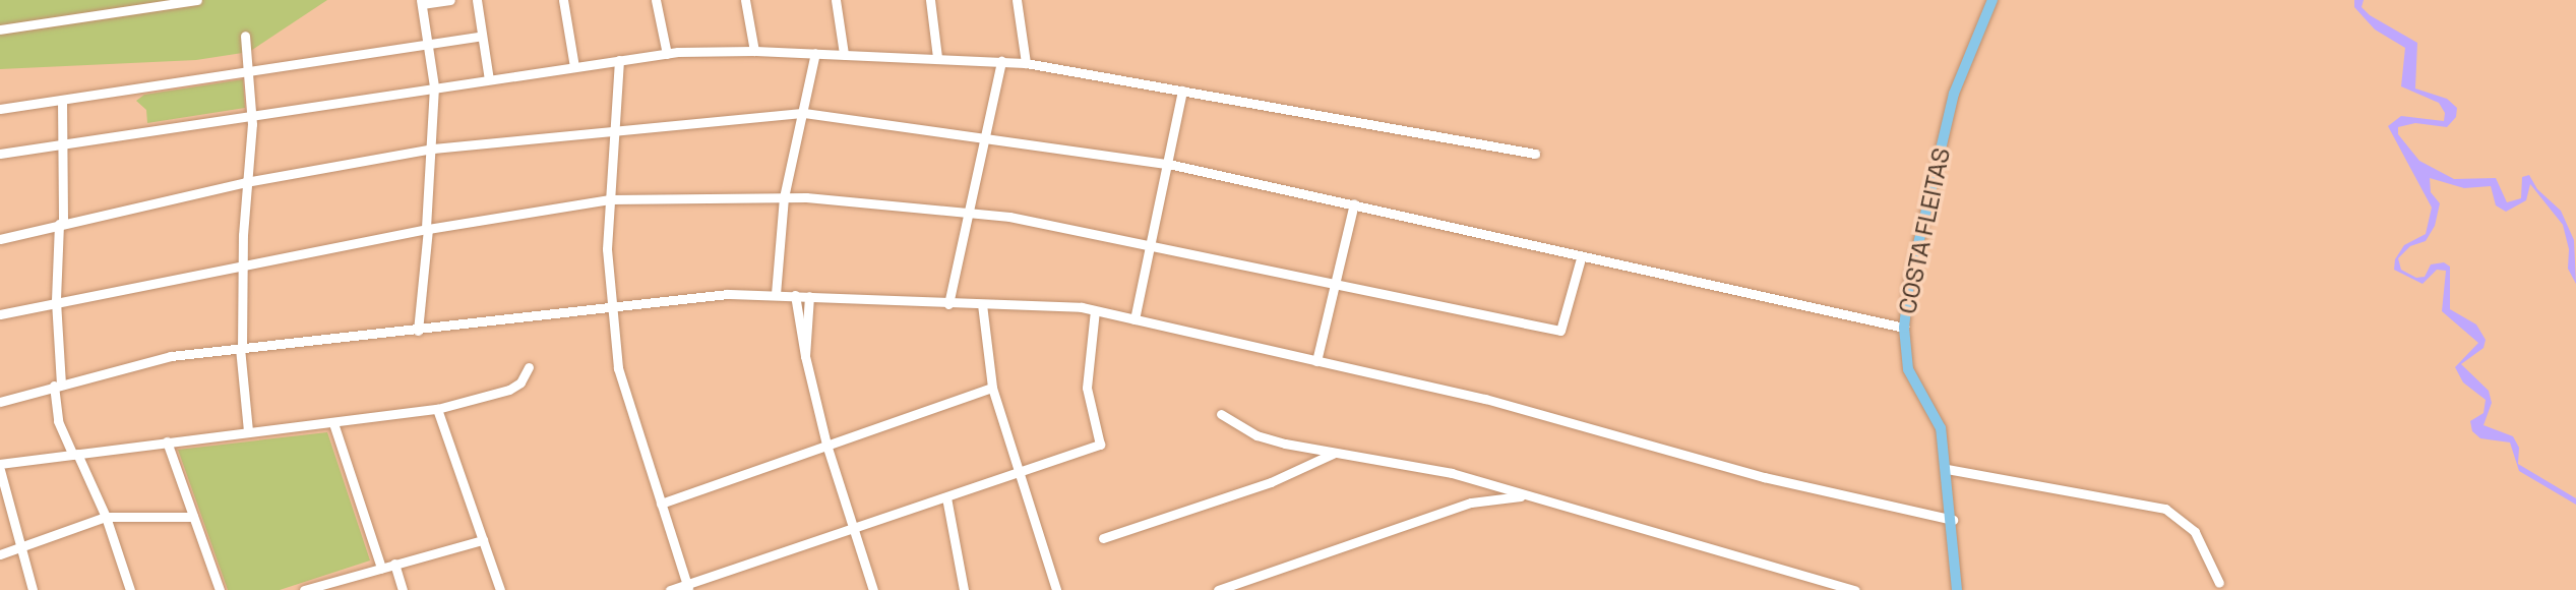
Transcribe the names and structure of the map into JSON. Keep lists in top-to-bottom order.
{
  "streets": {
    "main road": ["COSTA FLEITAS"]
  }
}
